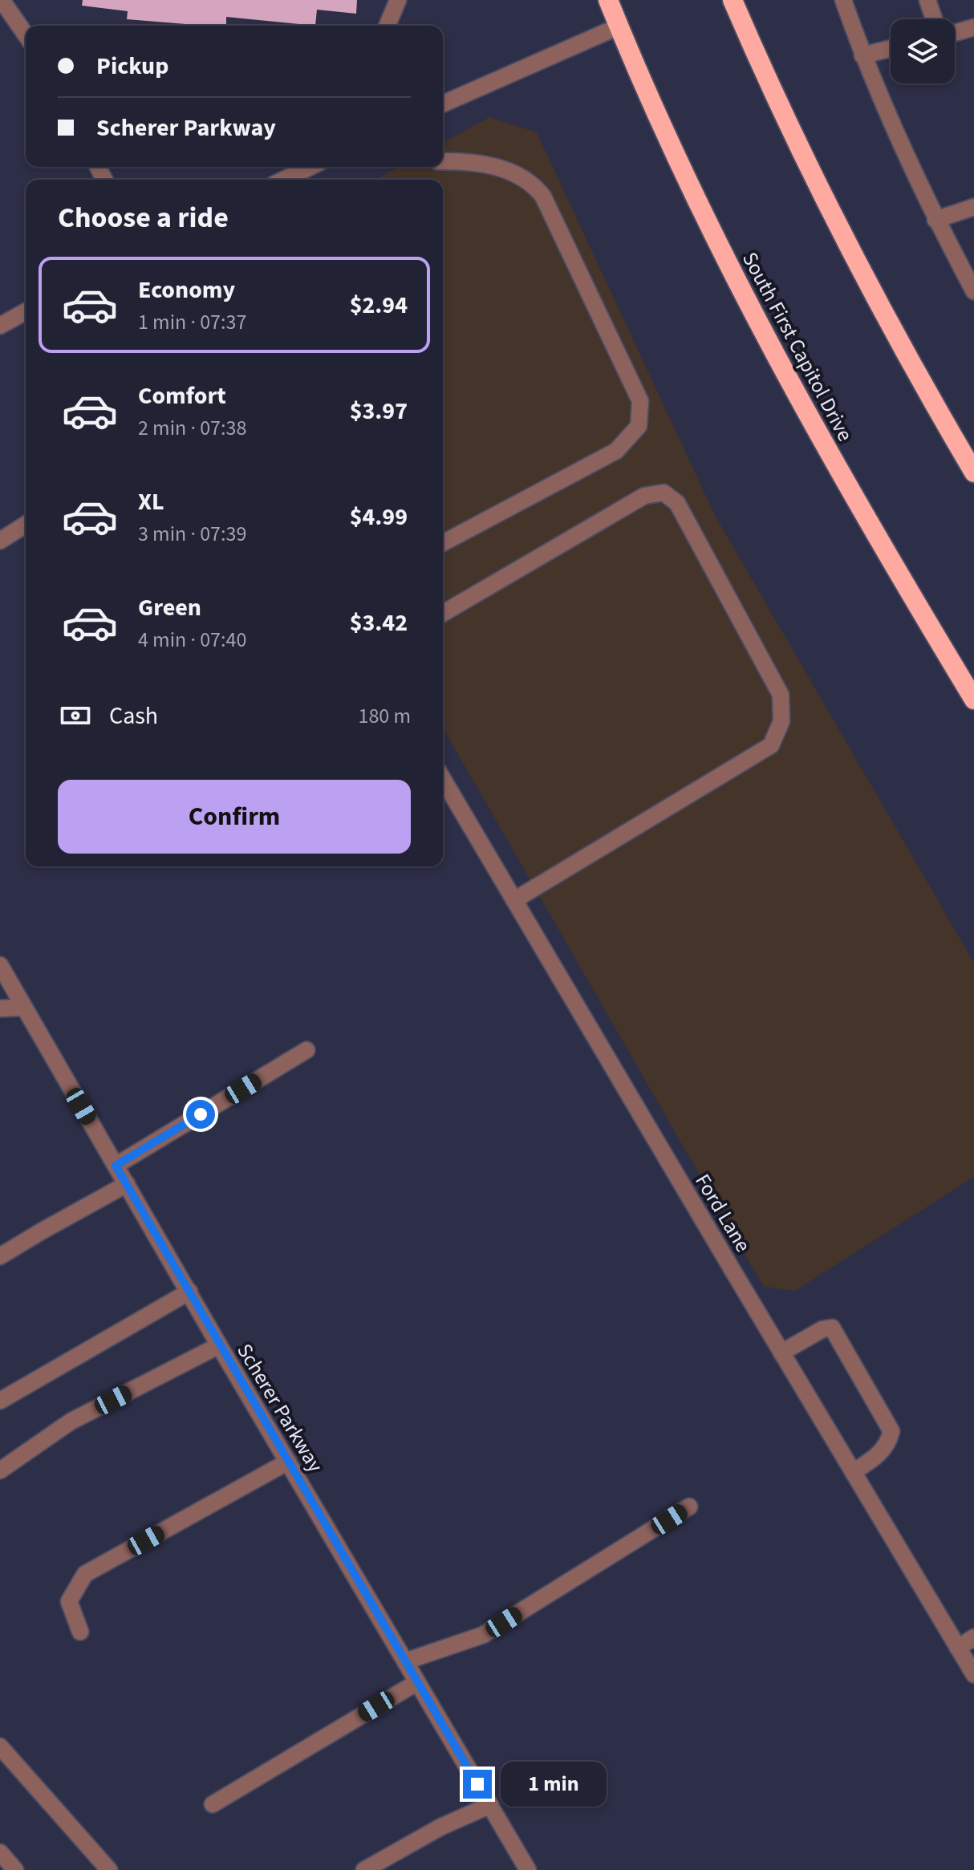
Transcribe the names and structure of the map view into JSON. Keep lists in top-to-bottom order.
{
  "streets": {
    "highway": ["South First Capitol Drive"],
    "street": ["Ford Lane", "Scherer Parkway"]
  },
  "page": {
    "banner": ["Pickup", "Scherer Parkway"],
    "heading": "Choose a ride",
    "list": [
      {
        "name": "Economy",
        "note": "1 min · 07:37",
        "value": "$2.94"
      },
      {
        "name": "Comfort",
        "note": "2 min · 07:38",
        "value": "$3.97"
      },
      {
        "name": "XL",
        "note": "3 min · 07:39",
        "value": "$4.99"
      },
      {
        "name": "Green",
        "note": "4 min · 07:40",
        "value": "$3.42"
      }
    ],
    "pay": ["Cash", "180 m"],
    "buttons": "Confirm",
    "bubble": "1 min"
  }
}
